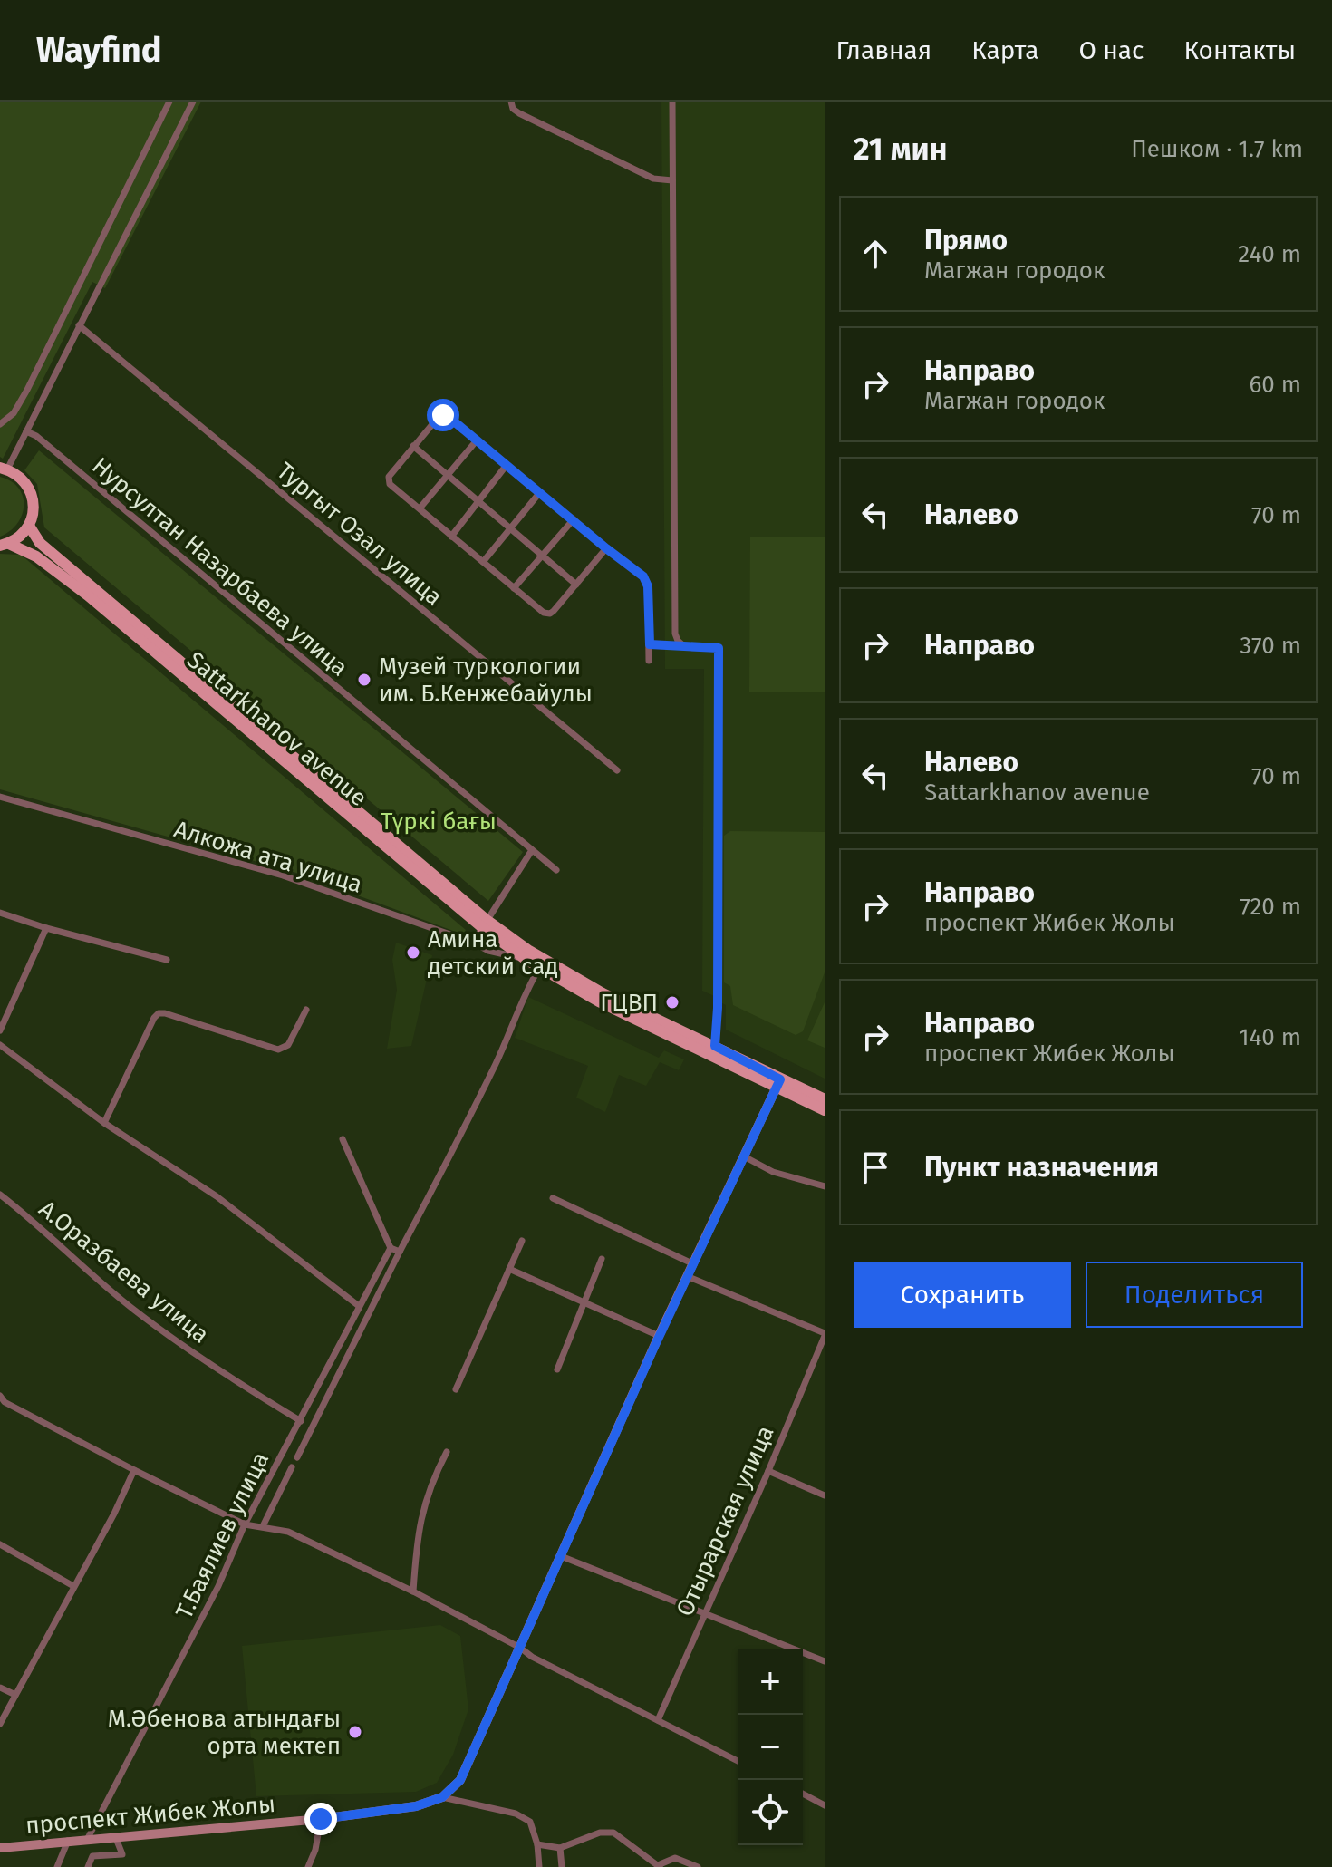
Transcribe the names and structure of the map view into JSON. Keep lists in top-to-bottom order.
{
  "streets": {
    "main road": ["Sattarkhanov avenue", "проспект Жибек Жолы"],
    "street": [
      "Тургыт Озал улица",
      "Нурсултан Назарбаева улица",
      "Алкожа ата улица",
      "А.Оразбаева улица",
      "Отырарская улица",
      "Т.Баялиев улица"
    ]
  },
  "crossings": [
    ["Sattarkhanov avenue", "Алкожа ата улица"],
    ["Sattarkhanov avenue", "Т.Баялиев улица"],
    ["А.Оразбаева улица", "Т.Баялиев улица"],
    ["Т.Баялиев улица", "проспект Жибек Жолы"]
  ],
  "parks": ["Түркі бағы"],
  "places": [
    "Музей туркологии им. Б.Кенжебайулы",
    "Амина детский сад",
    "ГЦВП",
    "М.Әбенова атындағы орта мектеп"
  ],
  "page": {
    "header": "Wayfind",
    "nav": [
      "Главная",
      "Карта",
      "О нас",
      "Контакты"
    ],
    "heading": ["21 мин", "Пешком · 1.7 km"],
    "list": [
      ["Прямо", "Магжан городок", "240 m"],
      ["Направо", "Магжан городок", "60 m"],
      ["Налево", "70 m"],
      ["Направо", "370 m"],
      ["Налево", "Sattarkhanov avenue", "70 m"],
      ["Направо", "проспект Жибек Жолы", "720 m"],
      ["Направо", "проспект Жибек Жолы", "140 m"],
      "Пункт назначения"
    ],
    "buttons": ["Сохранить", "Поделиться"],
    "map_buttons": ["+", "−"]
  }
}
